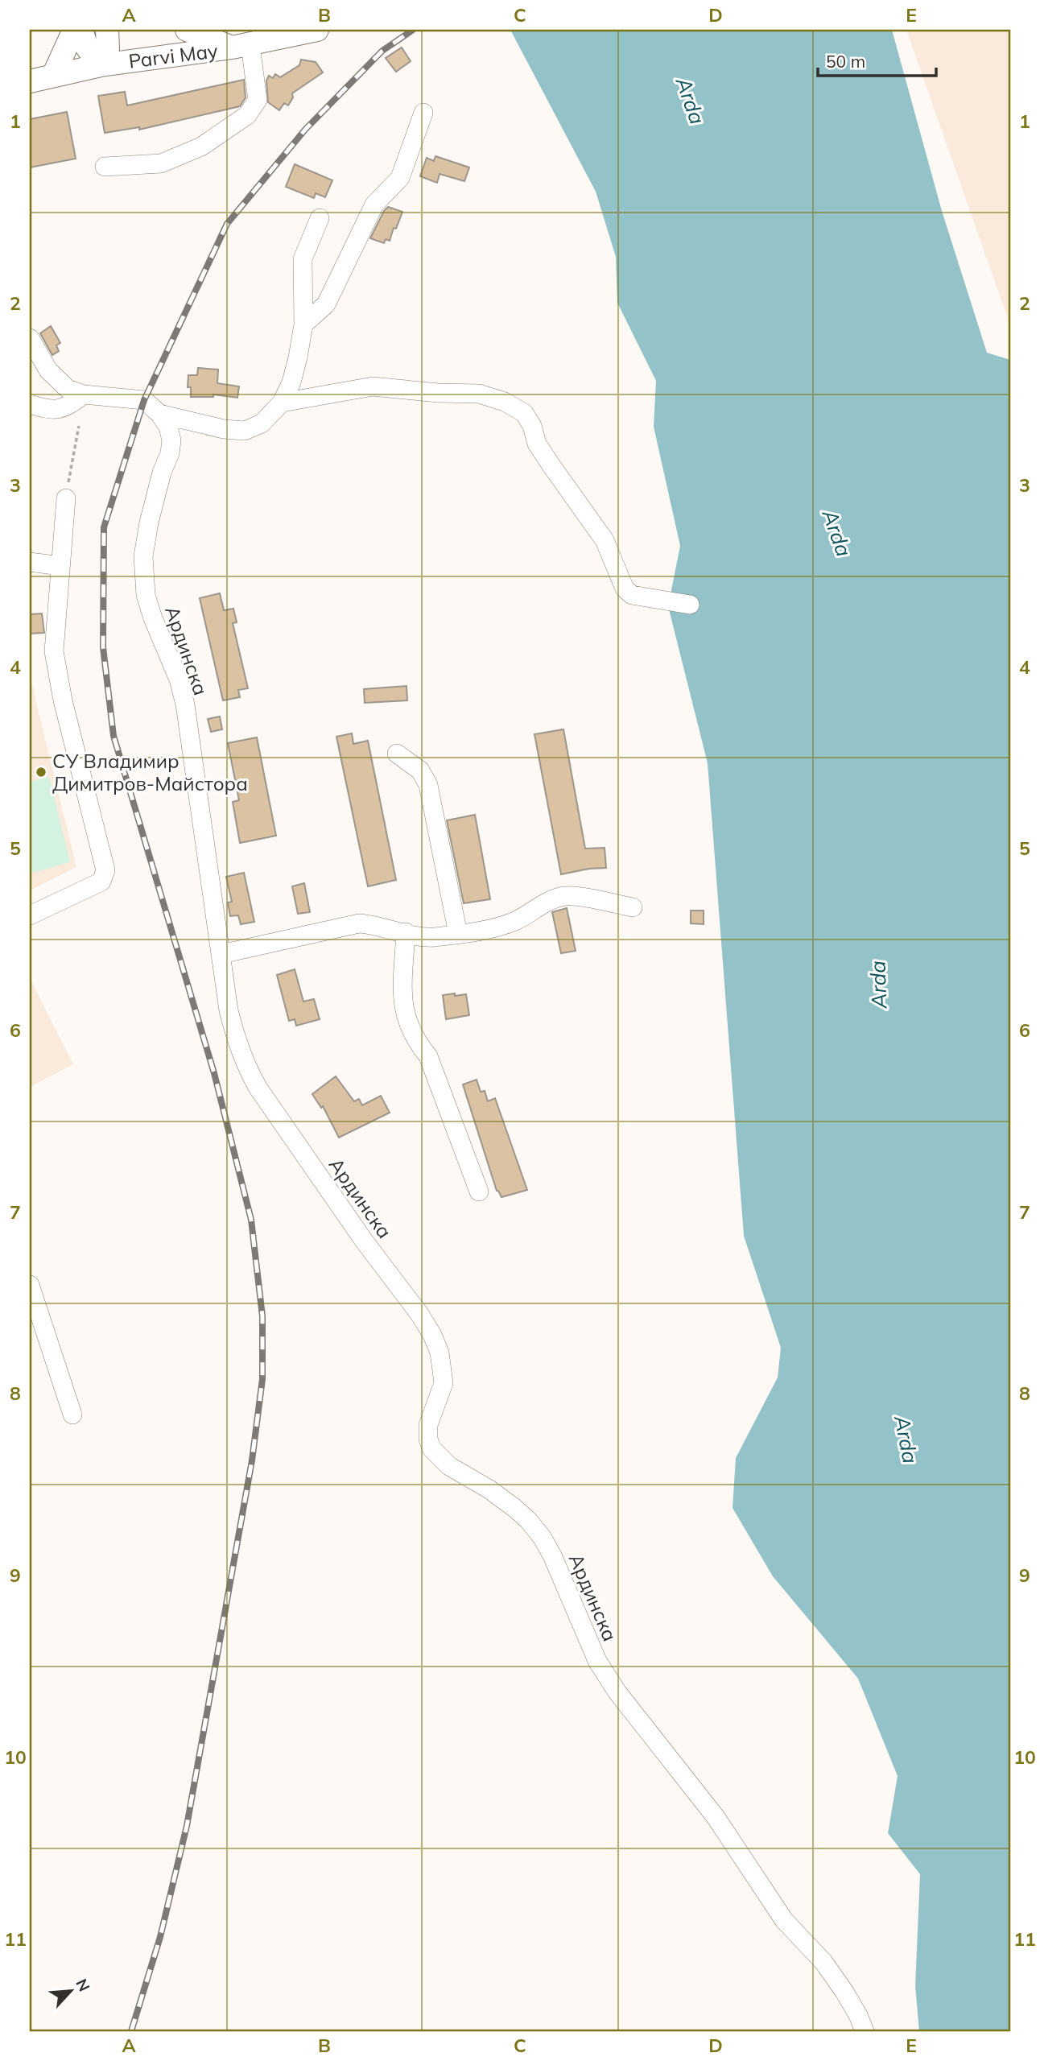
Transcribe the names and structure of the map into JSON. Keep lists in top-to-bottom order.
{
  "streets": {
    "main road": ["Parvi May"],
    "street": ["Ардинска"]
  },
  "water": ["Arda"],
  "places": ["СУ Владимир Димитров-Майстора"],
  "scale_bar": "50 m",
  "north": "top right",
  "grid": {
    "columns": [
      "A",
      "B",
      "C",
      "D",
      "E"
    ],
    "rows": [
      "1",
      "2",
      "3",
      "4",
      "5",
      "6",
      "7",
      "8",
      "9",
      "10",
      "11"
    ]
  }
}
